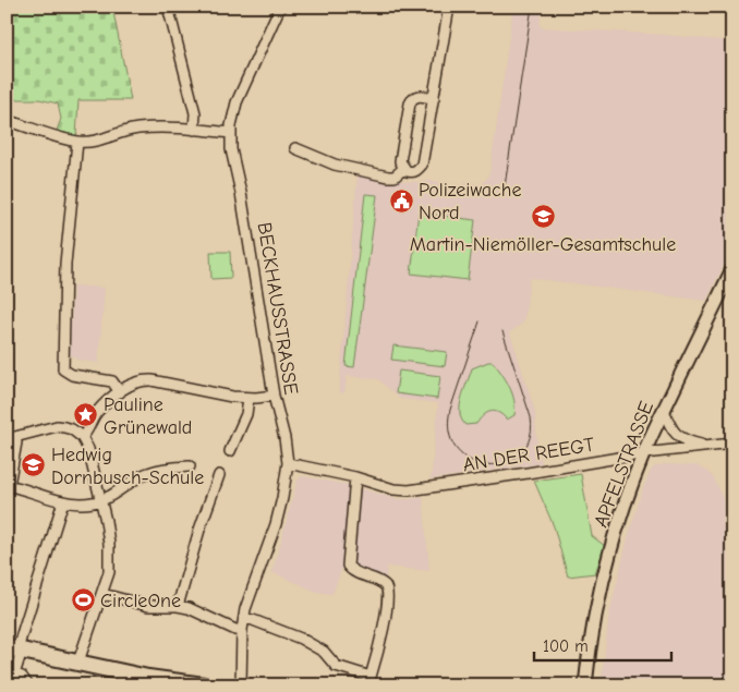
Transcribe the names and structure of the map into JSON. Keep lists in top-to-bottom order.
{
  "streets": {
    "street": ["BECKHAUSSTRASSE", "AN DER REEGT", "APFELSTRASSE"]
  },
  "crossings": [
    ["BECKHAUSSTRASSE", "AN DER REEGT"],
    ["AN DER REEGT", "APFELSTRASSE"]
  ],
  "places": {
    "public building": ["Polizeiwache Nord"],
    "school or university": ["Martin-Niemöller-Gesamtschule", "Hedwig Dornbusch-Schule"],
    "place": ["Pauline Grünewald"],
    "sports": ["CircleOne"]
  },
  "scale_bar": "100 m"
}
